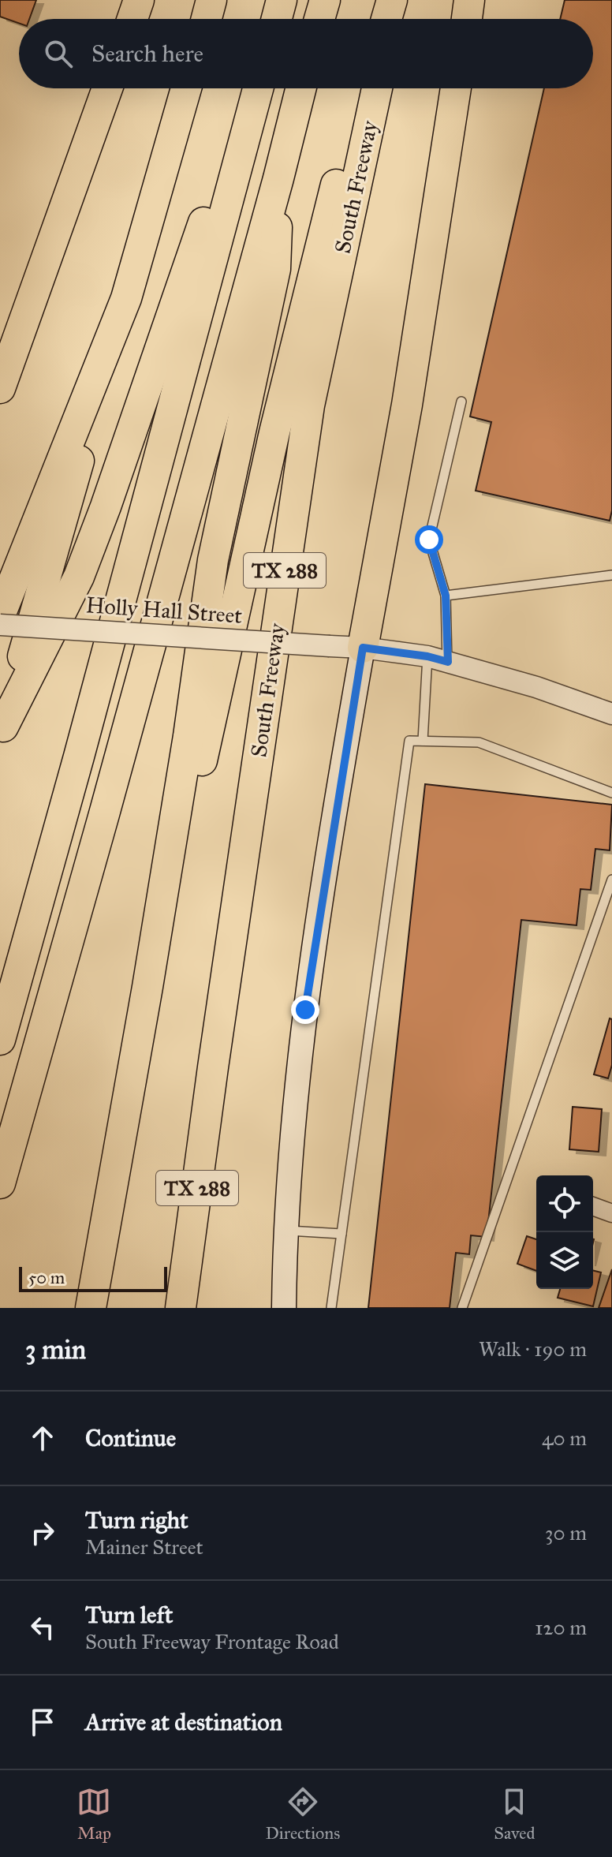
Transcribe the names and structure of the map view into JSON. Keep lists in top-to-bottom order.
{
  "streets": {
    "highway": ["South Freeway", "TX 288"],
    "street": ["Holly Hall Street"]
  },
  "scale_bar": "50 m",
  "page": {
    "search": "Search here",
    "scale": "50 m",
    "heading": ["3 min", "Walk · 190 m"],
    "list": [
      ["Continue", "40 m"],
      ["Turn right", "Mainer Street", "30 m"],
      ["Turn left", "South Freeway Frontage Road", "120 m"],
      "Arrive at destination"
    ],
    "nav": ["Map", "Directions", "Saved"]
  }
}
